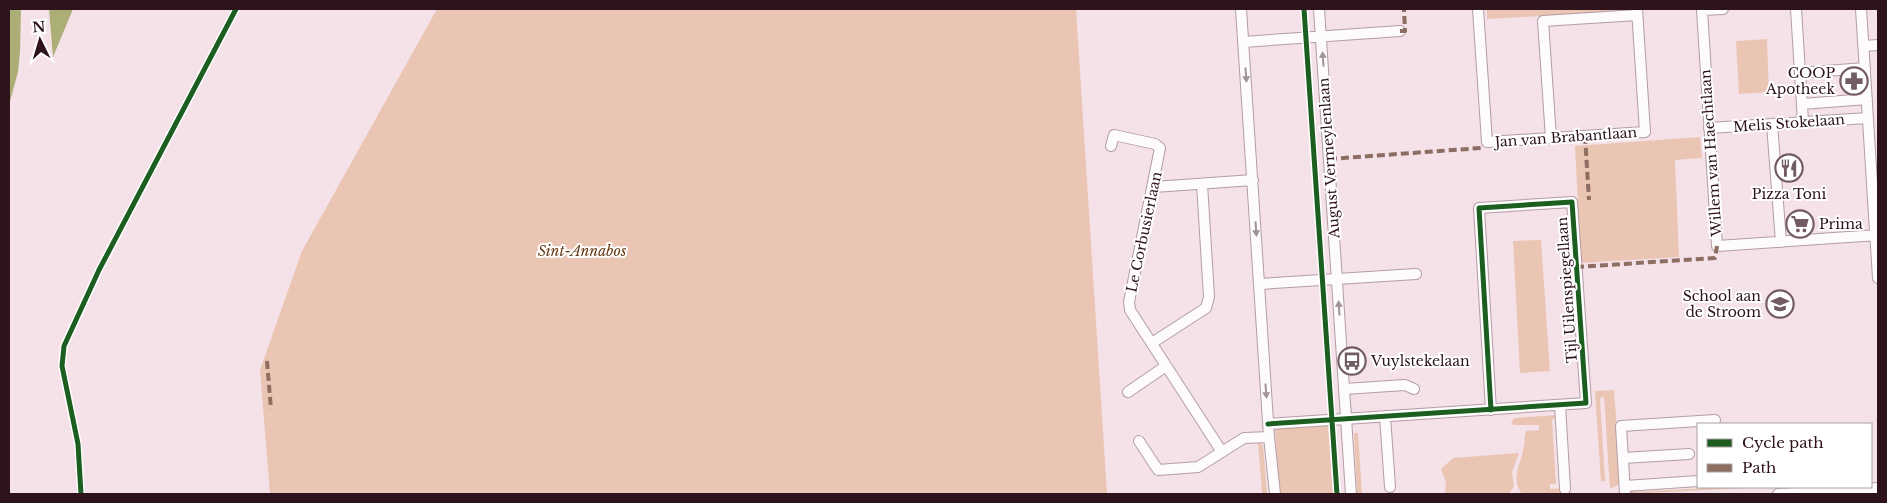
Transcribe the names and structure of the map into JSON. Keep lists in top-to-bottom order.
{
  "streets": {
    "street": [
      "Melis Stokelaan",
      "Jan van Brabantlaan",
      "Willem van Haechtlaan",
      "August Vermeylenlaan",
      "Le Corbusierlaan",
      "Tijl Uilenspiegellaan"
    ]
  },
  "crossings": [
    ["Melis Stokelaan", "Willem van Haechtlaan"]
  ],
  "parks": ["Sint-Annabos"],
  "places": {
    "pharmacy": ["COOP Apotheek"],
    "restaurant": ["Pizza Toni"],
    "supermarket": ["Prima"],
    "school or university": ["School aan de Stroom"],
    "bus stop": ["Vuylstekelaan"]
  },
  "legend": ["Cycle path", "Path"],
  "north": "top"
}
